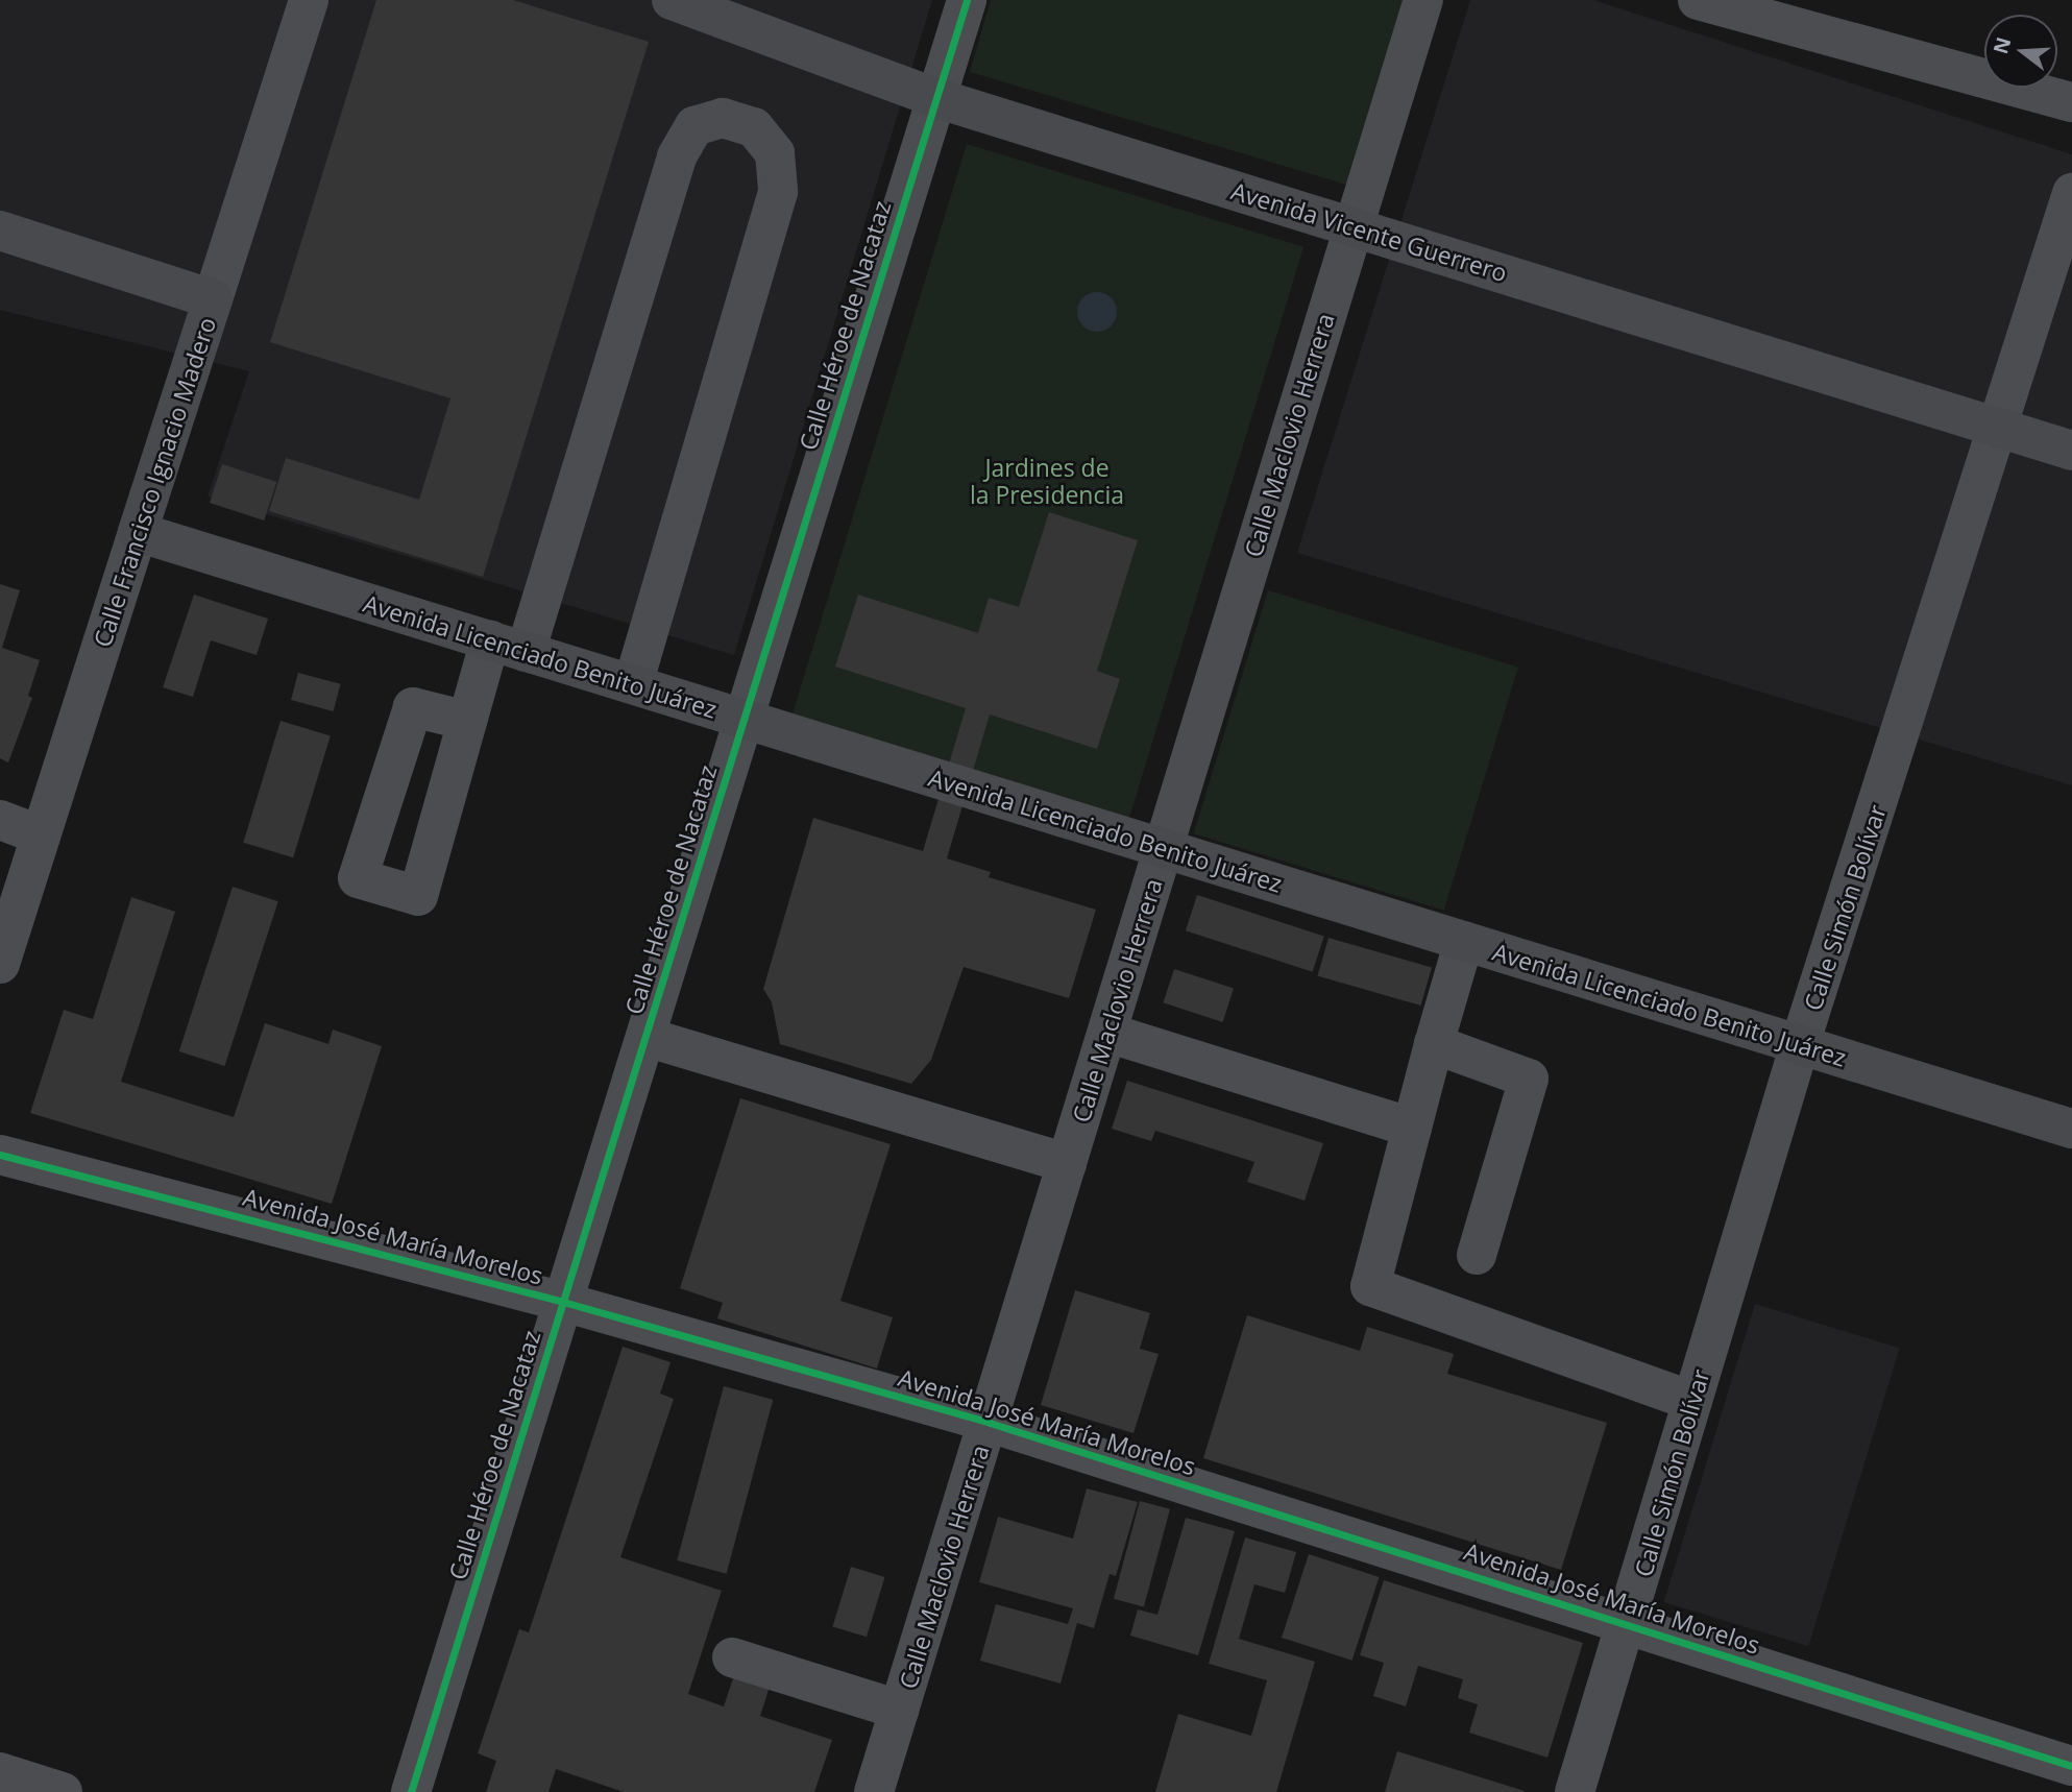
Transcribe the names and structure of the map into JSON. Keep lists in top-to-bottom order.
{
  "streets": {
    "main road": ["Avenida Vicente Guerrero", "Calle Francisco Ignacio Madero", "Avenida Licenciado Benito Juárez"],
    "street": [
      "Calle Héroe de Nacataz",
      "Calle Maclovio Herrera",
      "Calle Simón Bolívar",
      "Avenida José María Morelos"
    ]
  },
  "crossings": [
    ["Avenida Vicente Guerrero", "Calle Héroe de Nacataz"],
    ["Avenida Vicente Guerrero", "Calle Maclovio Herrera"],
    ["Avenida Vicente Guerrero", "Calle Simón Bolívar"],
    ["Calle Héroe de Nacataz", "Avenida Licenciado Benito Juárez"],
    ["Calle Héroe de Nacataz", "Avenida José María Morelos"],
    ["Calle Maclovio Herrera", "Avenida Licenciado Benito Juárez"],
    ["Calle Maclovio Herrera", "Avenida José María Morelos"],
    ["Calle Francisco Ignacio Madero", "Avenida Licenciado Benito Juárez"],
    ["Avenida Licenciado Benito Juárez", "Calle Simón Bolívar"],
    ["Calle Simón Bolívar", "Avenida José María Morelos"]
  ],
  "parks": ["Jardines de la Presidencia"],
  "north": "left"
}
